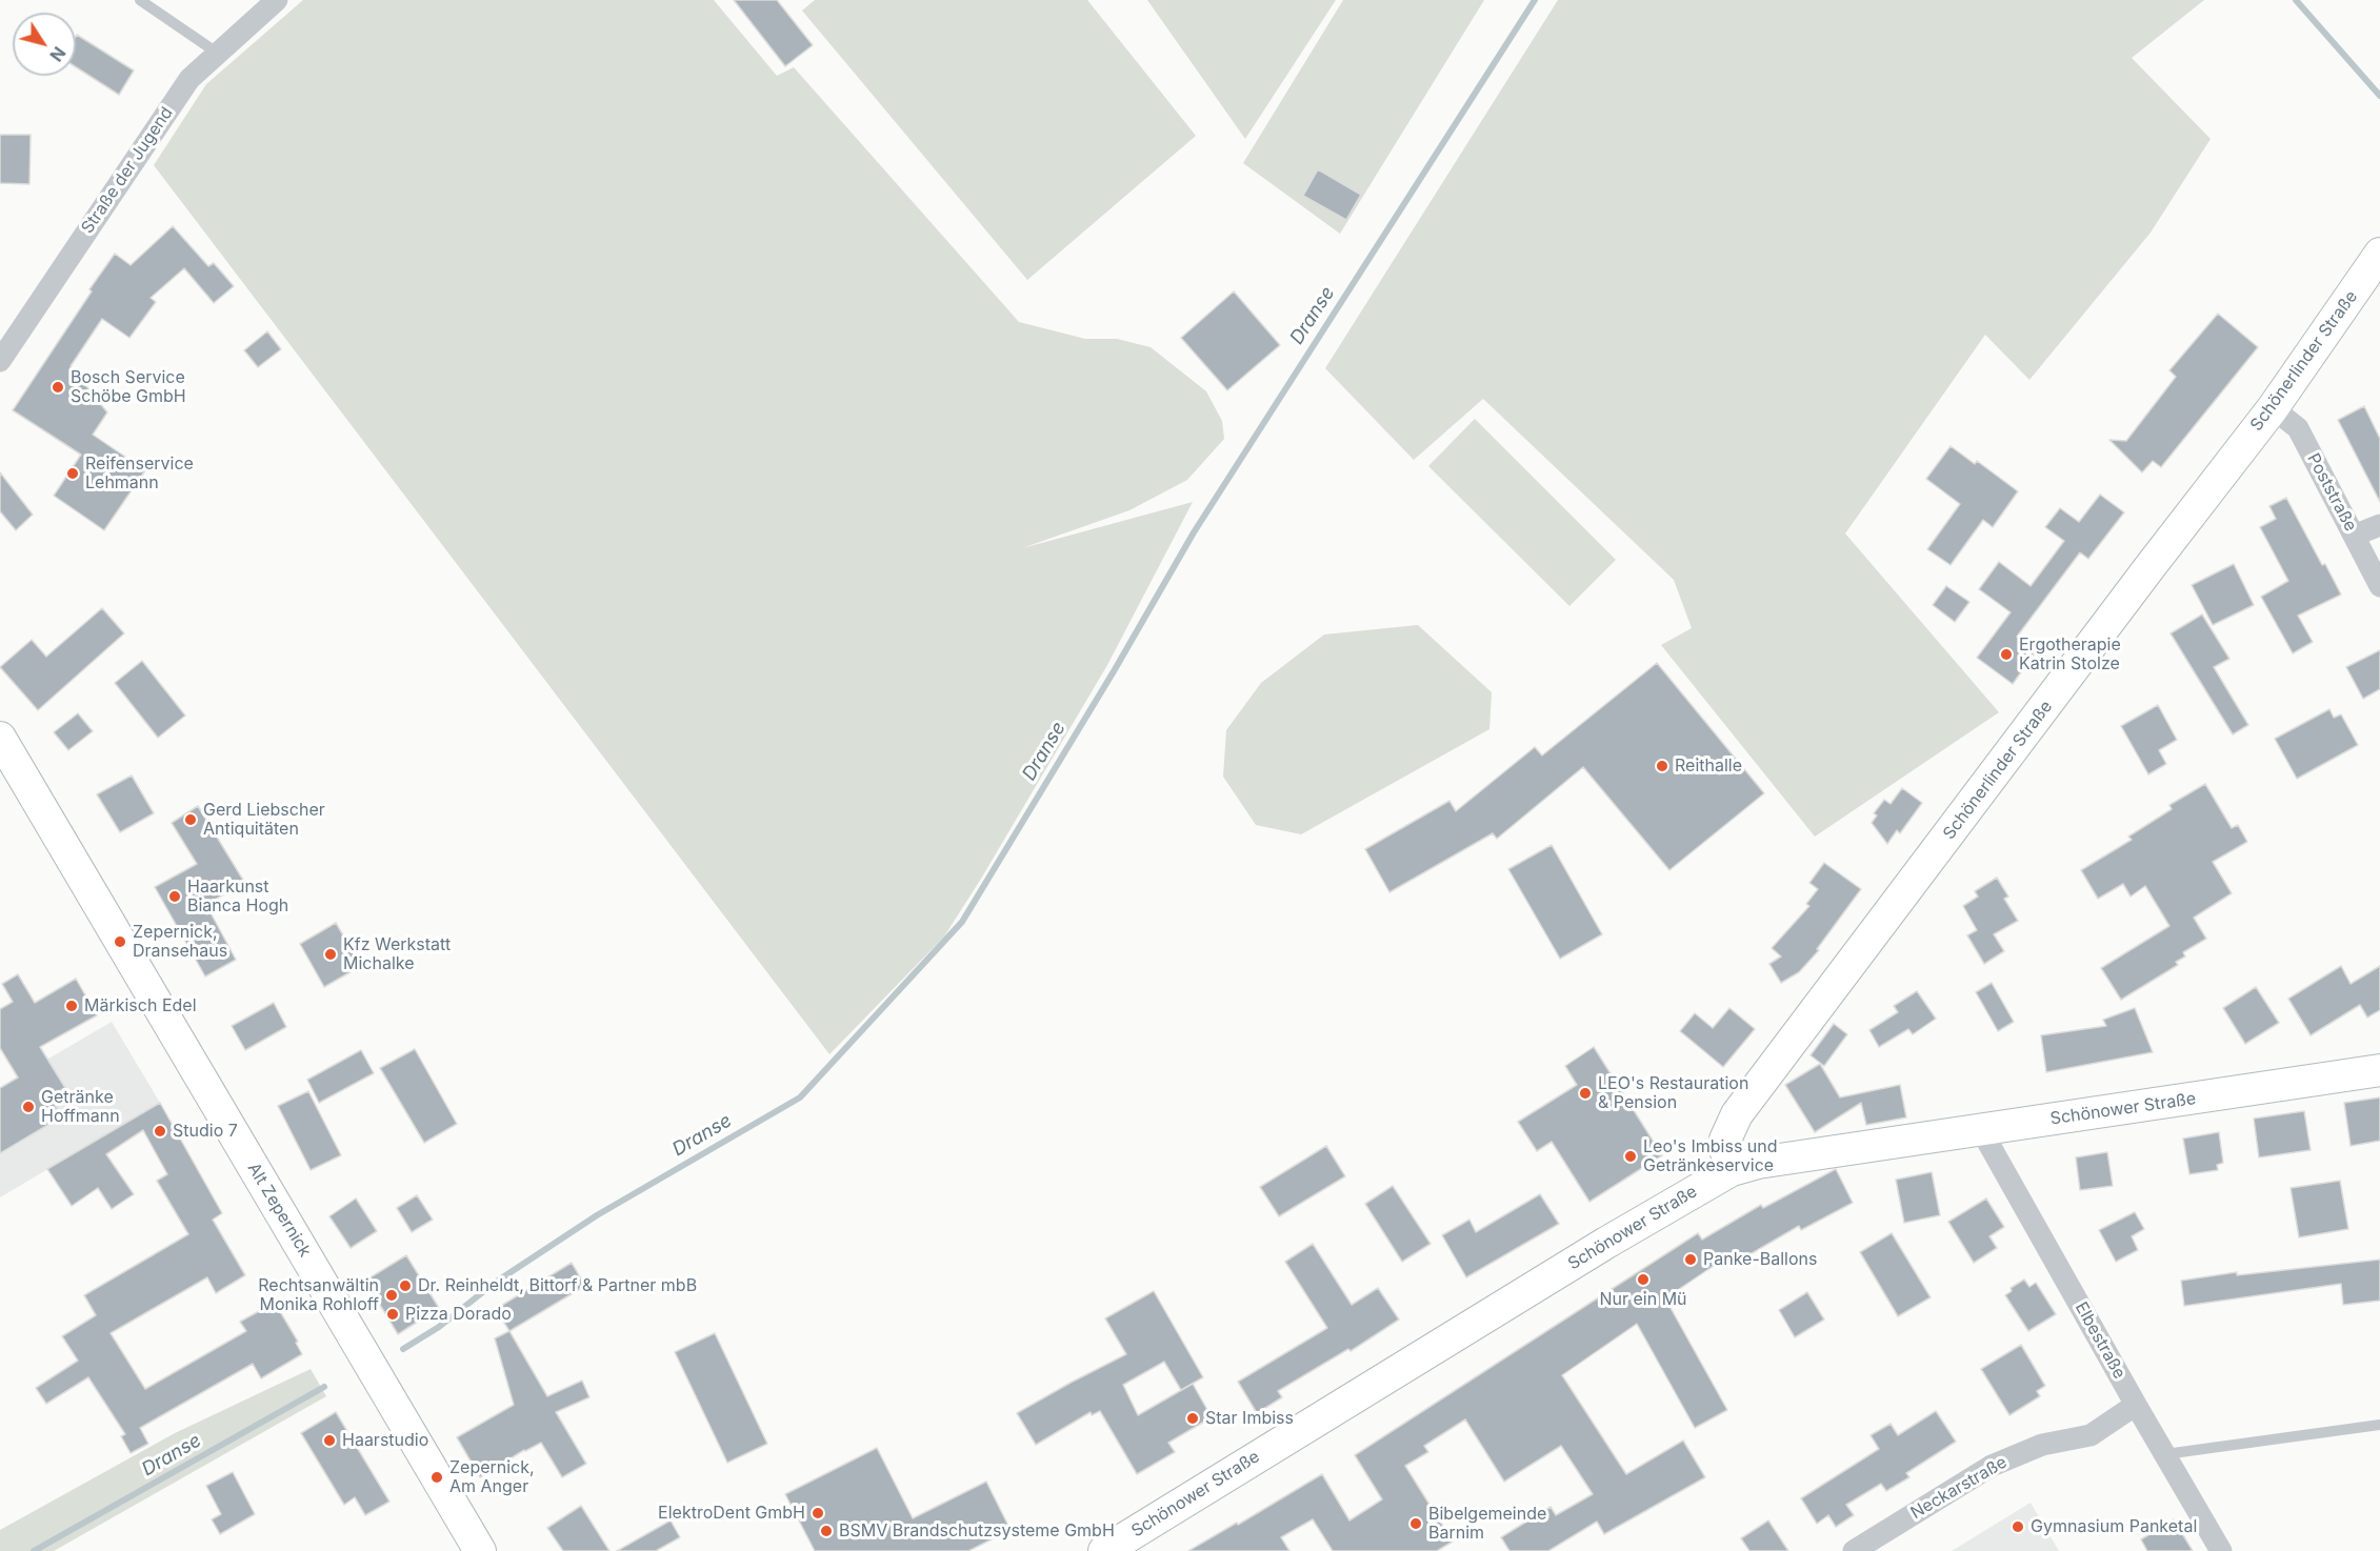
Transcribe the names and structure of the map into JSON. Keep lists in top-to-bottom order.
{
  "streets": {
    "street": [
      "Straße der Jugend",
      "Schönerlinder Straße",
      "Poststraße",
      "Schönower Straße",
      "Alt Zepernick",
      "Elbestraße",
      "Neckarstraße"
    ]
  },
  "crossings": [
    ["Schönerlinder Straße", "Poststraße"],
    ["Schönerlinder Straße", "Schönower Straße"],
    ["Schönower Straße", "Elbestraße"],
    ["Elbestraße", "Neckarstraße"]
  ],
  "water": ["Dranse"],
  "places": [
    "Bosch Service Schöbe GmbH",
    "Reifenservice Lehmann",
    "Ergotherapie Katrin Stolze",
    "Reithalle",
    "Gerd Liebscher Antiquitäten",
    "Haarkunst Bianca Hogh",
    "Zepernick, Dransehaus",
    "Kfz Werkstatt Michalke",
    "Märkisch Edel",
    "LEO's Restauration & Pension",
    "Getränke Hoffmann",
    "Studio 7",
    "Leo's Imbiss und Getränkeservice",
    "Panke-Ballons",
    "Nur ein Mü",
    "Dr. Reinheldt, Bittorf & Partner mbB",
    "Rechtsanwältin Monika Rohloff",
    "Pizza Dorado",
    "Star Imbiss",
    "Haarstudio",
    "Zepernick, Am Anger",
    "ElektroDent GmbH",
    "Bibelgemeinde Barnim",
    "Gymnasium Panketal",
    "BSMV Brandschutzsysteme GmbH"
  ],
  "north": "bottom right"
}
